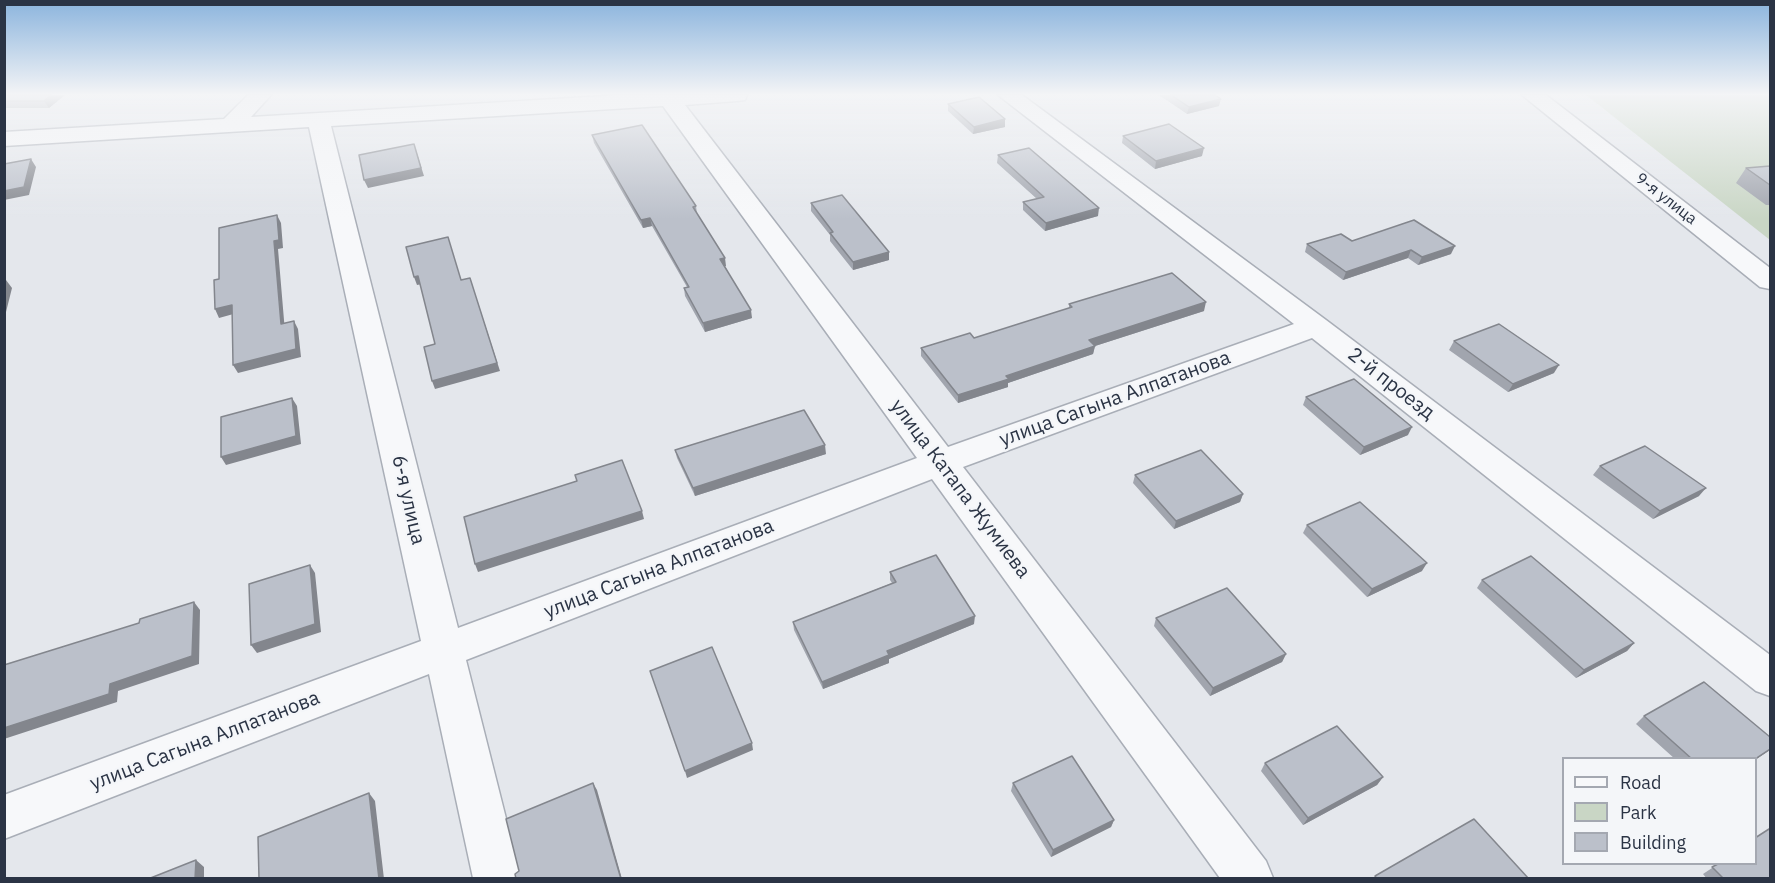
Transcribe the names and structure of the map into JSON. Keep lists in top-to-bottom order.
{
  "streets": {
    "street": [
      "9-я улица",
      "2-й проезд",
      "улица Сагына Алпатанова",
      "улица Катапа Жумиева",
      "6-я улица"
    ]
  },
  "crossings": [
    ["2-й проезд", "улица Сагына Алпатанова"],
    ["улица Сагына Алпатанова", "улица Катапа Жумиева"],
    ["улица Сагына Алпатанова", "6-я улица"]
  ],
  "legend": ["Road", "Park", "Building"]
}
